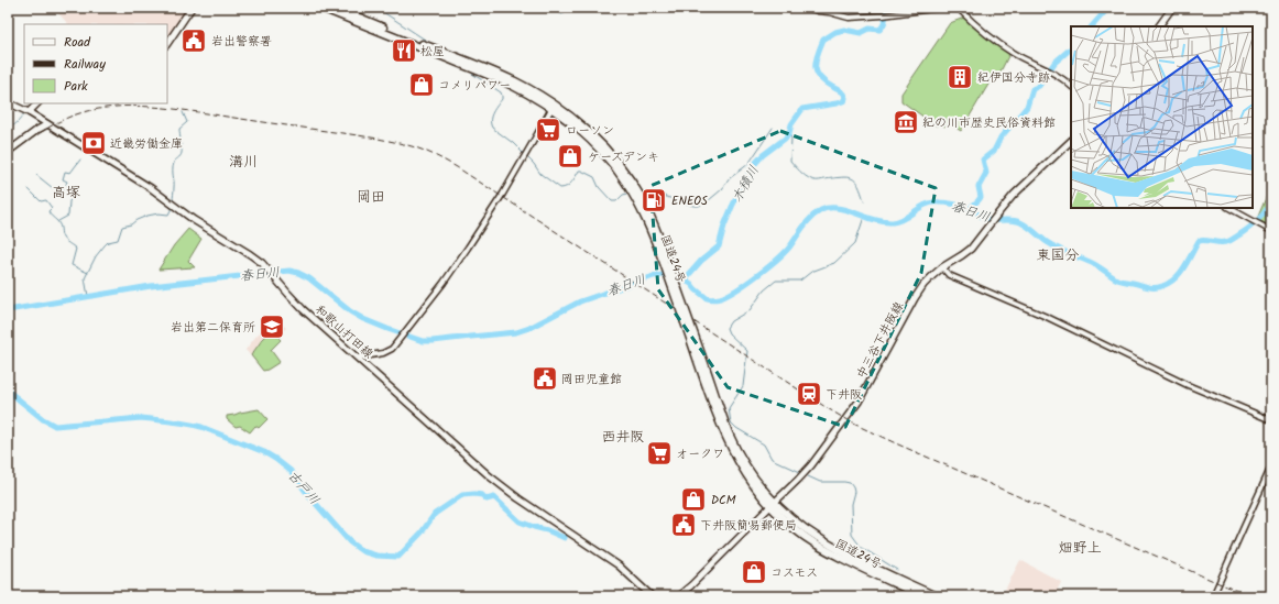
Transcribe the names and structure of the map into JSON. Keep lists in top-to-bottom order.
{
  "streets": {
    "highway": ["国道24号"],
    "main road": ["和歌山打田線", "中三谷下井阪線"]
  },
  "crossings": [
    ["国道24号", "中三谷下井阪線"]
  ],
  "districts": [
    "溝川",
    "高塚",
    "岡田",
    "東国分",
    "西井阪",
    "畑野上"
  ],
  "water": ["木積川", "春日川", "古戸川"],
  "places": {
    "public building": ["岩出警察署", "岡田児童館", "下井阪簡易郵便局"],
    "restaurant": ["松屋"],
    "building": ["紀伊国分寺跡"],
    "shop": [
      "コメリパワー",
      "ケーズデンキ",
      "DCM",
      "コスモス"
    ],
    "museum": ["紀の川市歴史民俗資料館"],
    "supermarket": ["ローソン", "オークワ"],
    "bank": ["近畿労働金庫"],
    "fuel station": ["ENEOS"],
    "school or university": ["岩出第二保育所"],
    "station": ["下井阪"]
  },
  "legend": ["Road", "Railway", "Park"]
}
